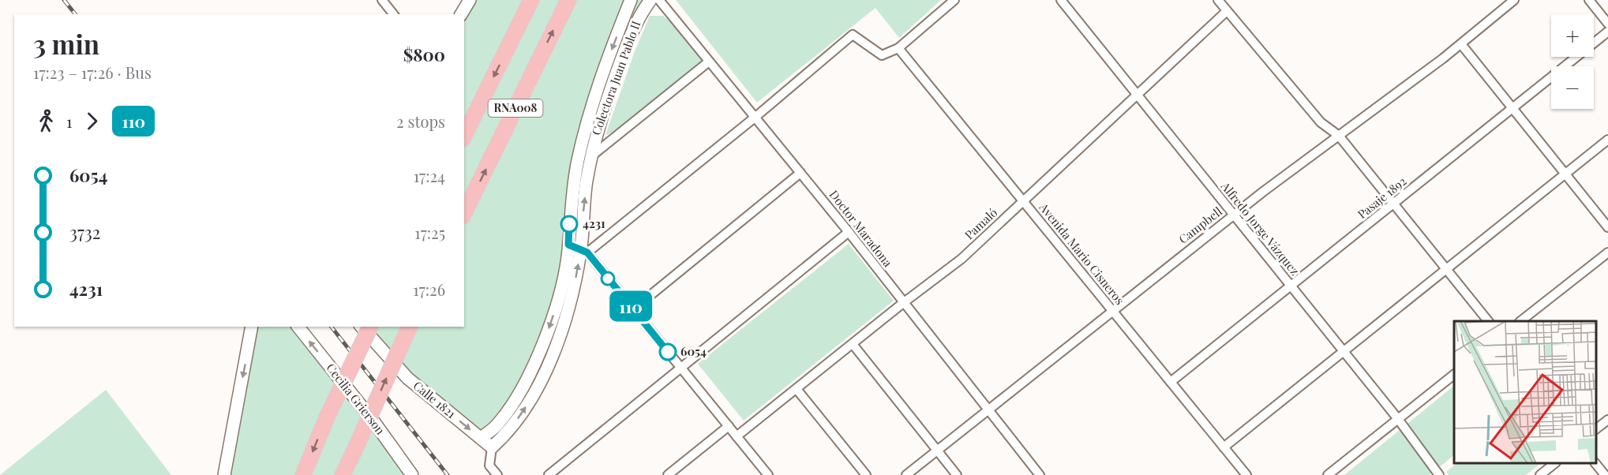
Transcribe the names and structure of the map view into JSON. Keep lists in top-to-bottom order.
{
  "streets": {
    "highway": ["RNA008"],
    "main road": ["Colectora Juan Pablo II", "Cecilia Grierson", "Calle 1821"],
    "street": [
      "Pasaje 1892",
      "Pamaló",
      "Campbell",
      "Doctor Maradona",
      "Alfredo Jorge Vázquez",
      "Avenida Mario Cisneros"
    ]
  },
  "crossings": [
    ["Colectora Juan Pablo II", "Calle 1821"],
    ["Pasaje 1892", "Alfredo Jorge Vázquez"],
    ["Pasaje 1892", "Avenida Mario Cisneros"],
    ["Pamaló", "Doctor Maradona"],
    ["Pamaló", "Alfredo Jorge Vázquez"],
    ["Pamaló", "Avenida Mario Cisneros"],
    ["Campbell", "Doctor Maradona"],
    ["Campbell", "Alfredo Jorge Vázquez"],
    ["Campbell", "Avenida Mario Cisneros"]
  ],
  "one_way": ["Cecilia Grierson", "Calle 1821"],
  "places": ["4231", "6054"],
  "lines": ["bus line 110"],
  "page": {
    "on_map": "110",
    "map_buttons": ["+", "−"],
    "heading": ["3 min", "17:23 – 17:26 · Bus", "$800"],
    "legs": ["1", "110", "2 stops"],
    "list": [
      {
        "name": "6054",
        "value": "17:24"
      },
      {
        "name": "3732",
        "value": "17:25"
      },
      {
        "name": "4231",
        "value": "17:26"
      }
    ]
  }
}
